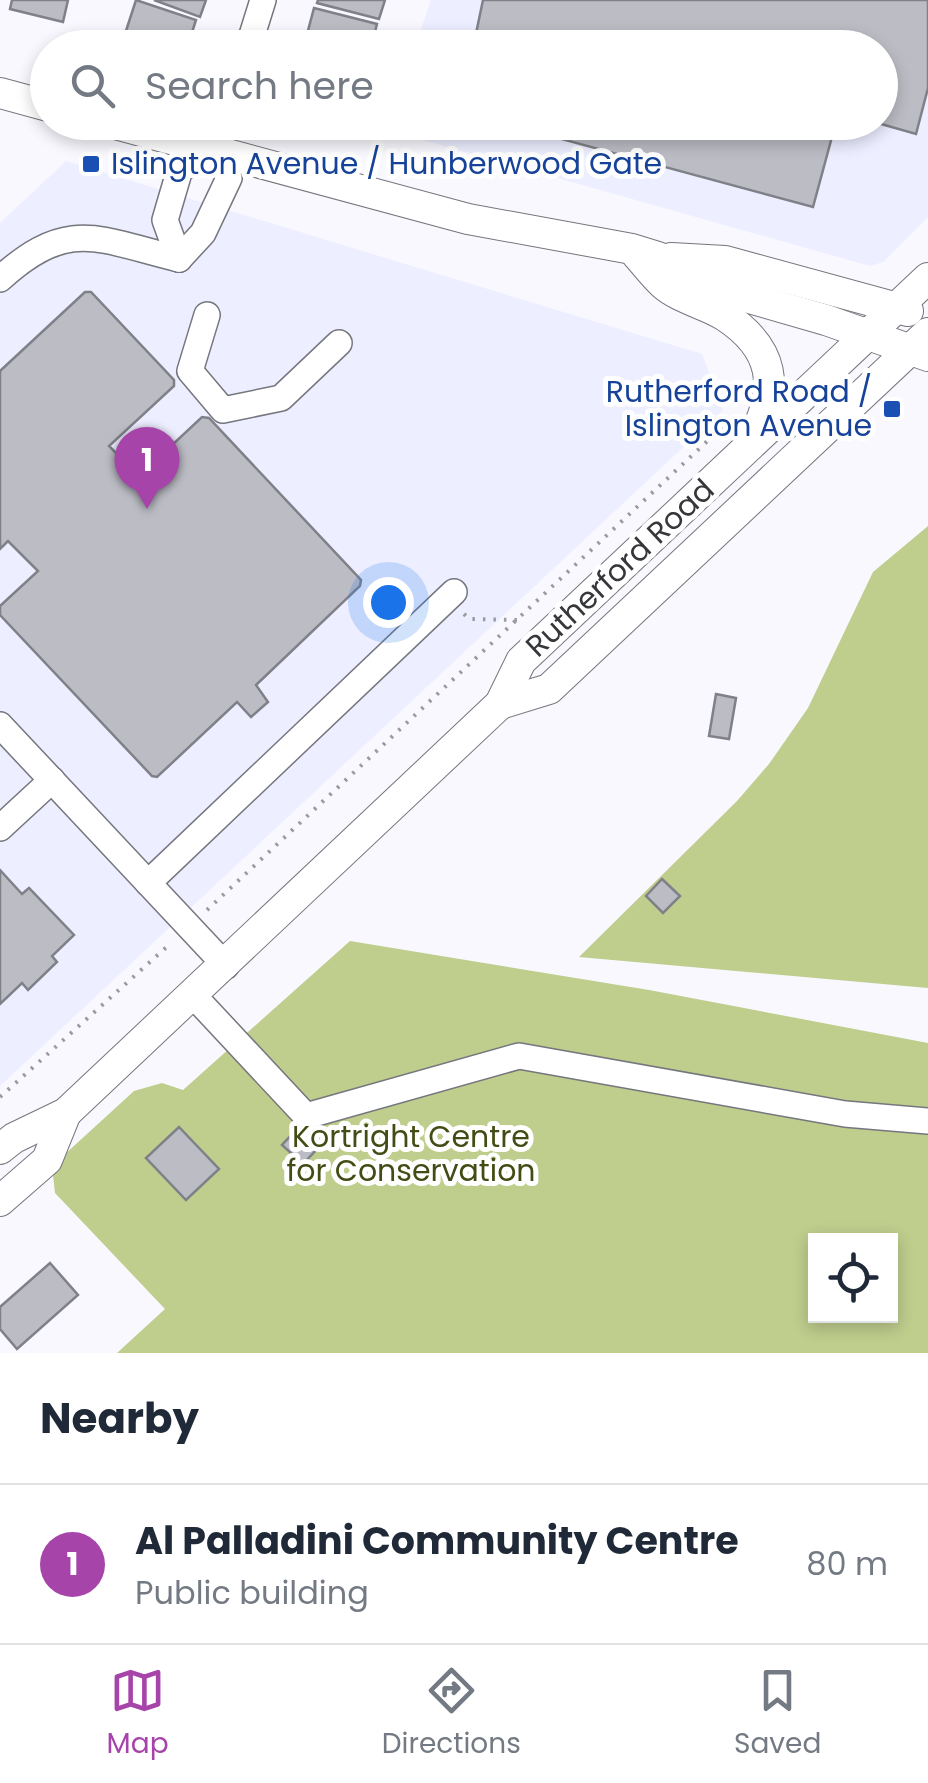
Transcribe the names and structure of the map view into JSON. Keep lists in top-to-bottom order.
{
  "streets": {
    "main road": ["Rutherford Road"]
  },
  "parks": ["Kortright Centre for Conservation"],
  "places": {
    "transit": ["Islington Avenue / Hunberwood Gate", "Rutherford Road / Islington Avenue"]
  },
  "page": {
    "search": "Search here",
    "pins": "1",
    "heading": "Nearby",
    "list": [
      {
        "mark": "1",
        "name": "Al Palladini Community Centre",
        "note": "Public building",
        "value": "80 m"
      }
    ],
    "nav": ["Map", "Directions", "Saved"]
  }
}
